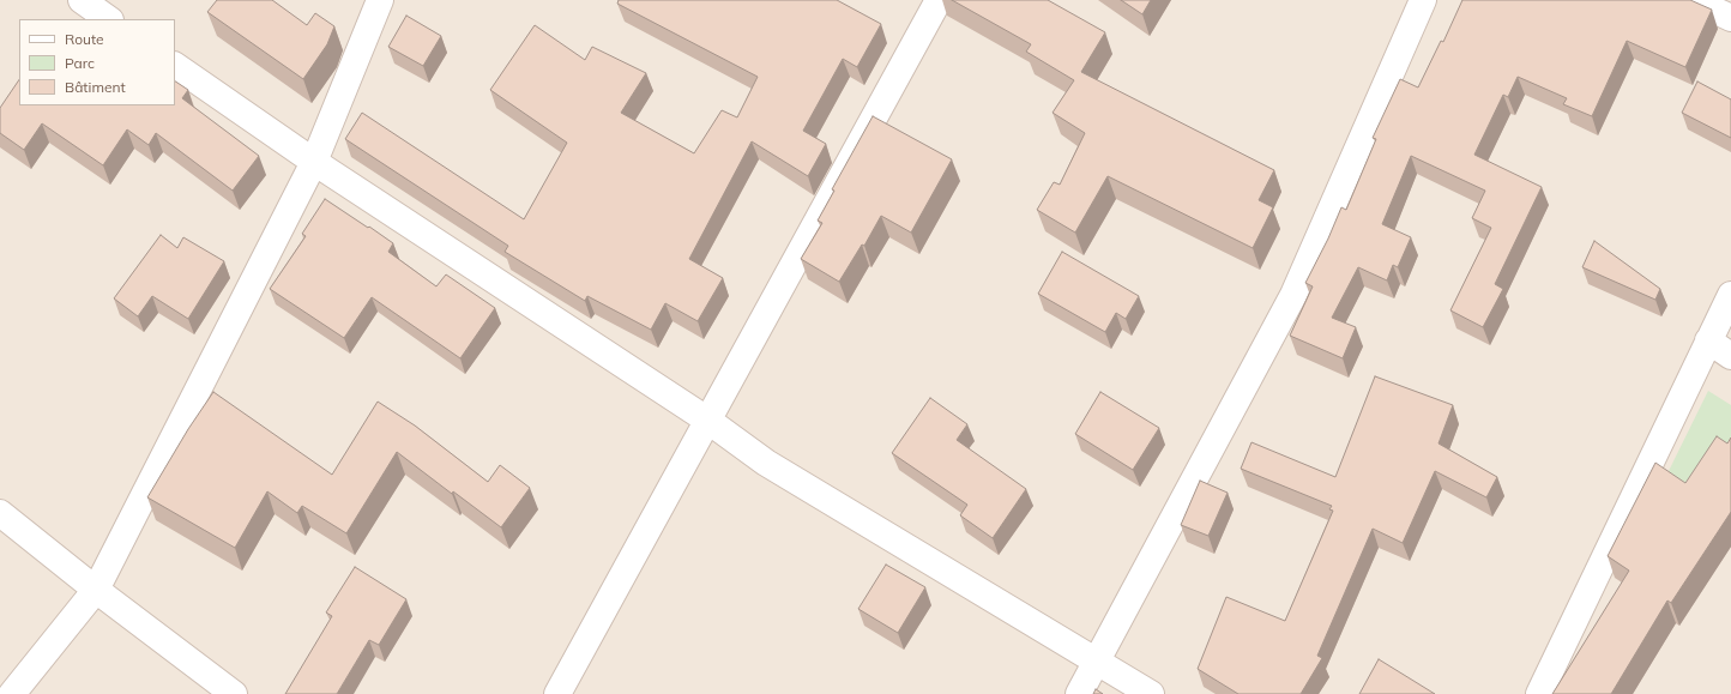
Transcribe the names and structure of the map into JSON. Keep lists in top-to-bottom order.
{
  "legend": ["Route", "Parc", "Bâtiment"]
}
